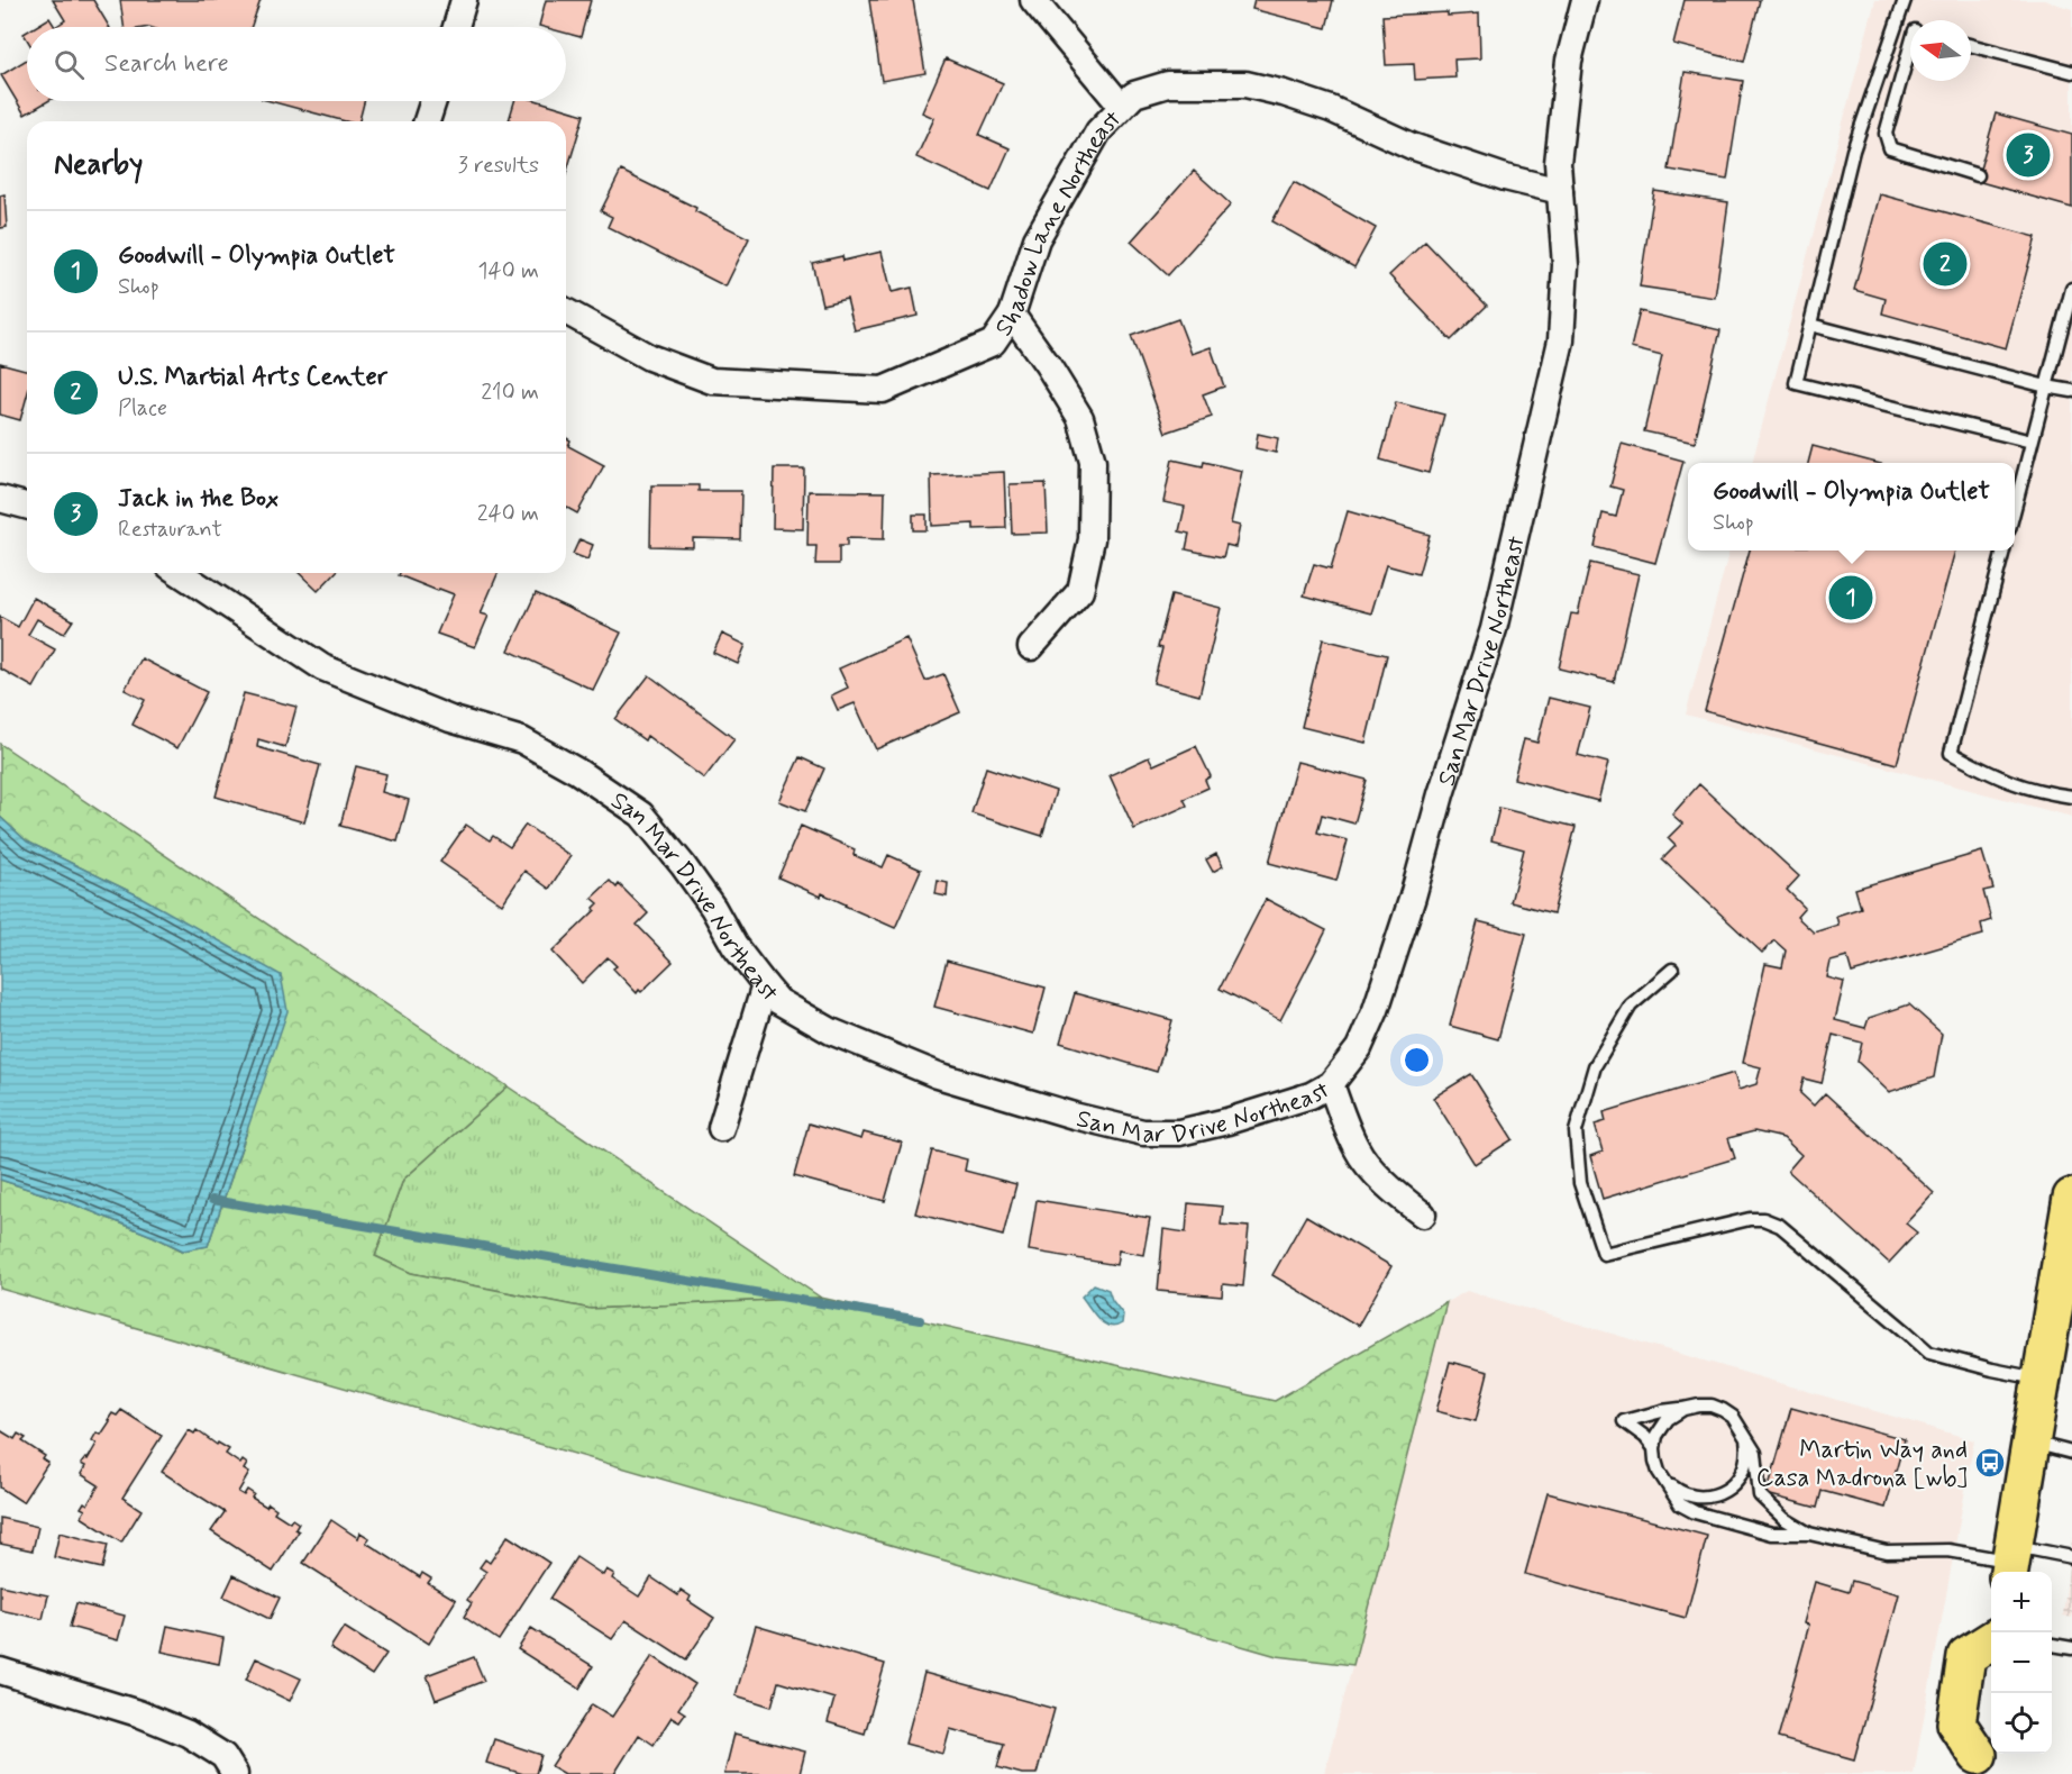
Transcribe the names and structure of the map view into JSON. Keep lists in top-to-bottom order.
{
  "streets": {
    "street": ["Shadow Lane Northeast", "San Mar Drive Northeast"]
  },
  "crossings": [
    ["Shadow Lane Northeast", "San Mar Drive Northeast"]
  ],
  "places": {
    "bus stop": ["Martin Way and Casa Madrona [wb]"]
  },
  "north": "left",
  "page": {
    "search": "Search here",
    "heading": ["Nearby", "3 results"],
    "pins": ["3", "2", "1"],
    "list": [
      {
        "mark": "1",
        "name": "Goodwill - Olympia Outlet",
        "note": "Shop",
        "value": "140 m"
      },
      {
        "mark": "2",
        "name": "U.S. Martial Arts Center",
        "note": "Place",
        "value": "210 m"
      },
      {
        "mark": "3",
        "name": "Jack in the Box",
        "note": "Restaurant",
        "value": "240 m"
      }
    ],
    "popup": ["Goodwill - Olympia Outlet", "Shop"],
    "map_buttons": ["+", "−"]
  }
}
